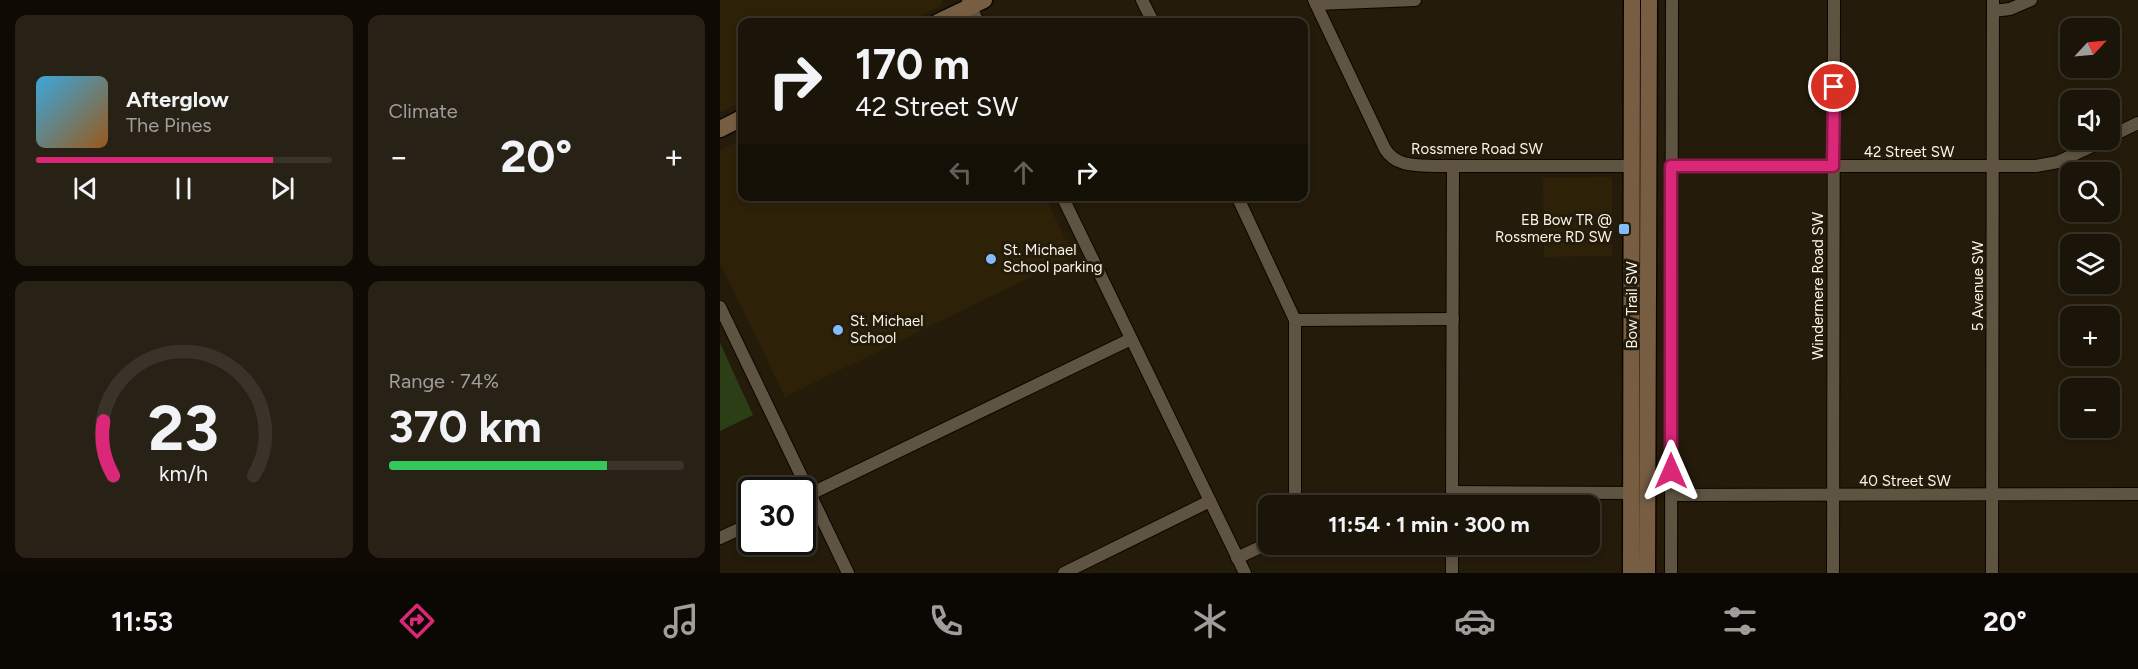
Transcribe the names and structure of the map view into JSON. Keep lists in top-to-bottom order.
{
  "streets": {
    "main road": ["Bow Trail SW"],
    "street": [
      "Rossmere Road SW",
      "42 Street SW",
      "Windermere Road SW",
      "5 Avenue SW",
      "40 Street SW"
    ]
  },
  "crossings": [
    ["Rossmere Road SW", "Bow Trail SW"],
    ["42 Street SW", "Windermere Road SW"],
    ["42 Street SW", "5 Avenue SW"],
    ["Windermere Road SW", "40 Street SW"],
    ["5 Avenue SW", "40 Street SW"]
  ],
  "places": {
    "transit": ["EB Bow TR @ Rossmere RD SW"],
    "other": ["St. Michael School parking", "St. Michael School"]
  },
  "north": "top right",
  "page": {
    "tile": [
      "Climate",
      ["Range · 74%", "370 km"]
    ],
    "map_buttons": ["+", "−"],
    "turn": ["170 m", "42 Street SW"],
    "song": ["Afterglow", "The Pines"],
    "heat": ["−", "20°", "+"],
    "limit": "30",
    "trip": "11:54 · 1 min · 300 m",
    "tabs": ["11:53", "20°"],
    "gauge": ["23", "km/h"]
  }
}
